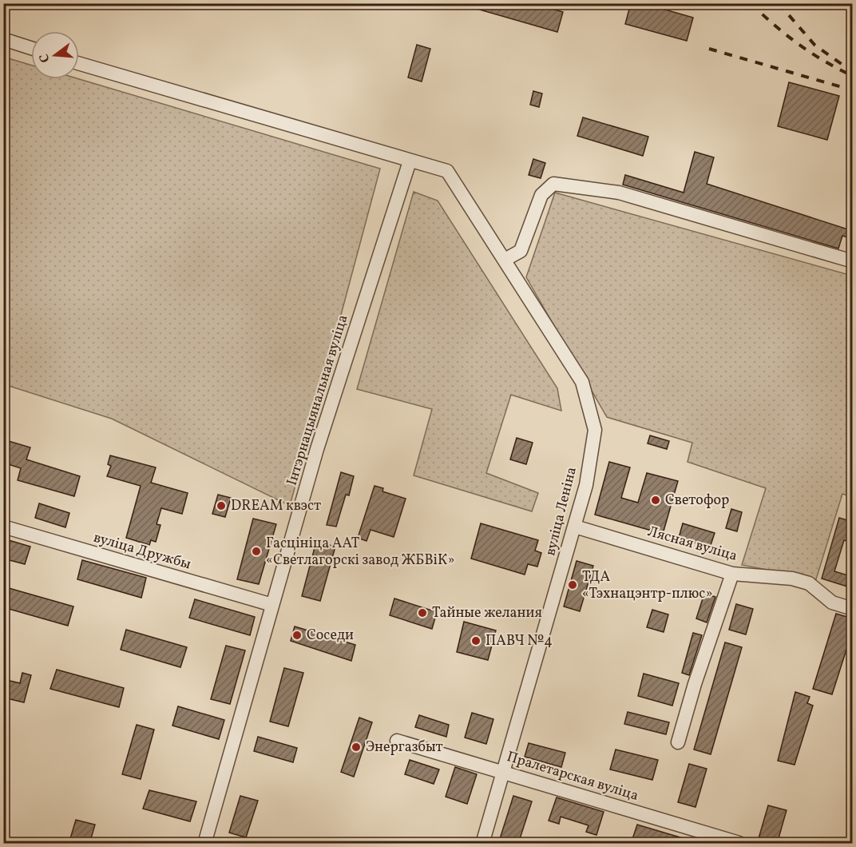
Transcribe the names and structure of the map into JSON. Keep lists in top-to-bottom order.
{
  "streets": {
    "street": [
      "Інтэрнацыянальная вуліца",
      "вуліца Леніна",
      "Лясная вуліца",
      "вуліца Дружбы",
      "Пралетарская вуліца"
    ]
  },
  "crossings": [
    ["Інтэрнацыянальная вуліца", "вуліца Леніна"],
    ["Інтэрнацыянальная вуліца", "вуліца Дружбы"],
    ["вуліца Леніна", "Лясная вуліца"],
    ["вуліца Леніна", "Пралетарская вуліца"]
  ],
  "places": [
    "Светофор",
    "DREAM квэст",
    "Гасцініца ААТ «Светлагорскі завод ЖБВіК»",
    "ТДА «Тэхнацэнтр-плюс»",
    "Тайные желания",
    "Соседи",
    "ПАВЧ №4",
    "Энергазбыт"
  ],
  "north": "left"
}
